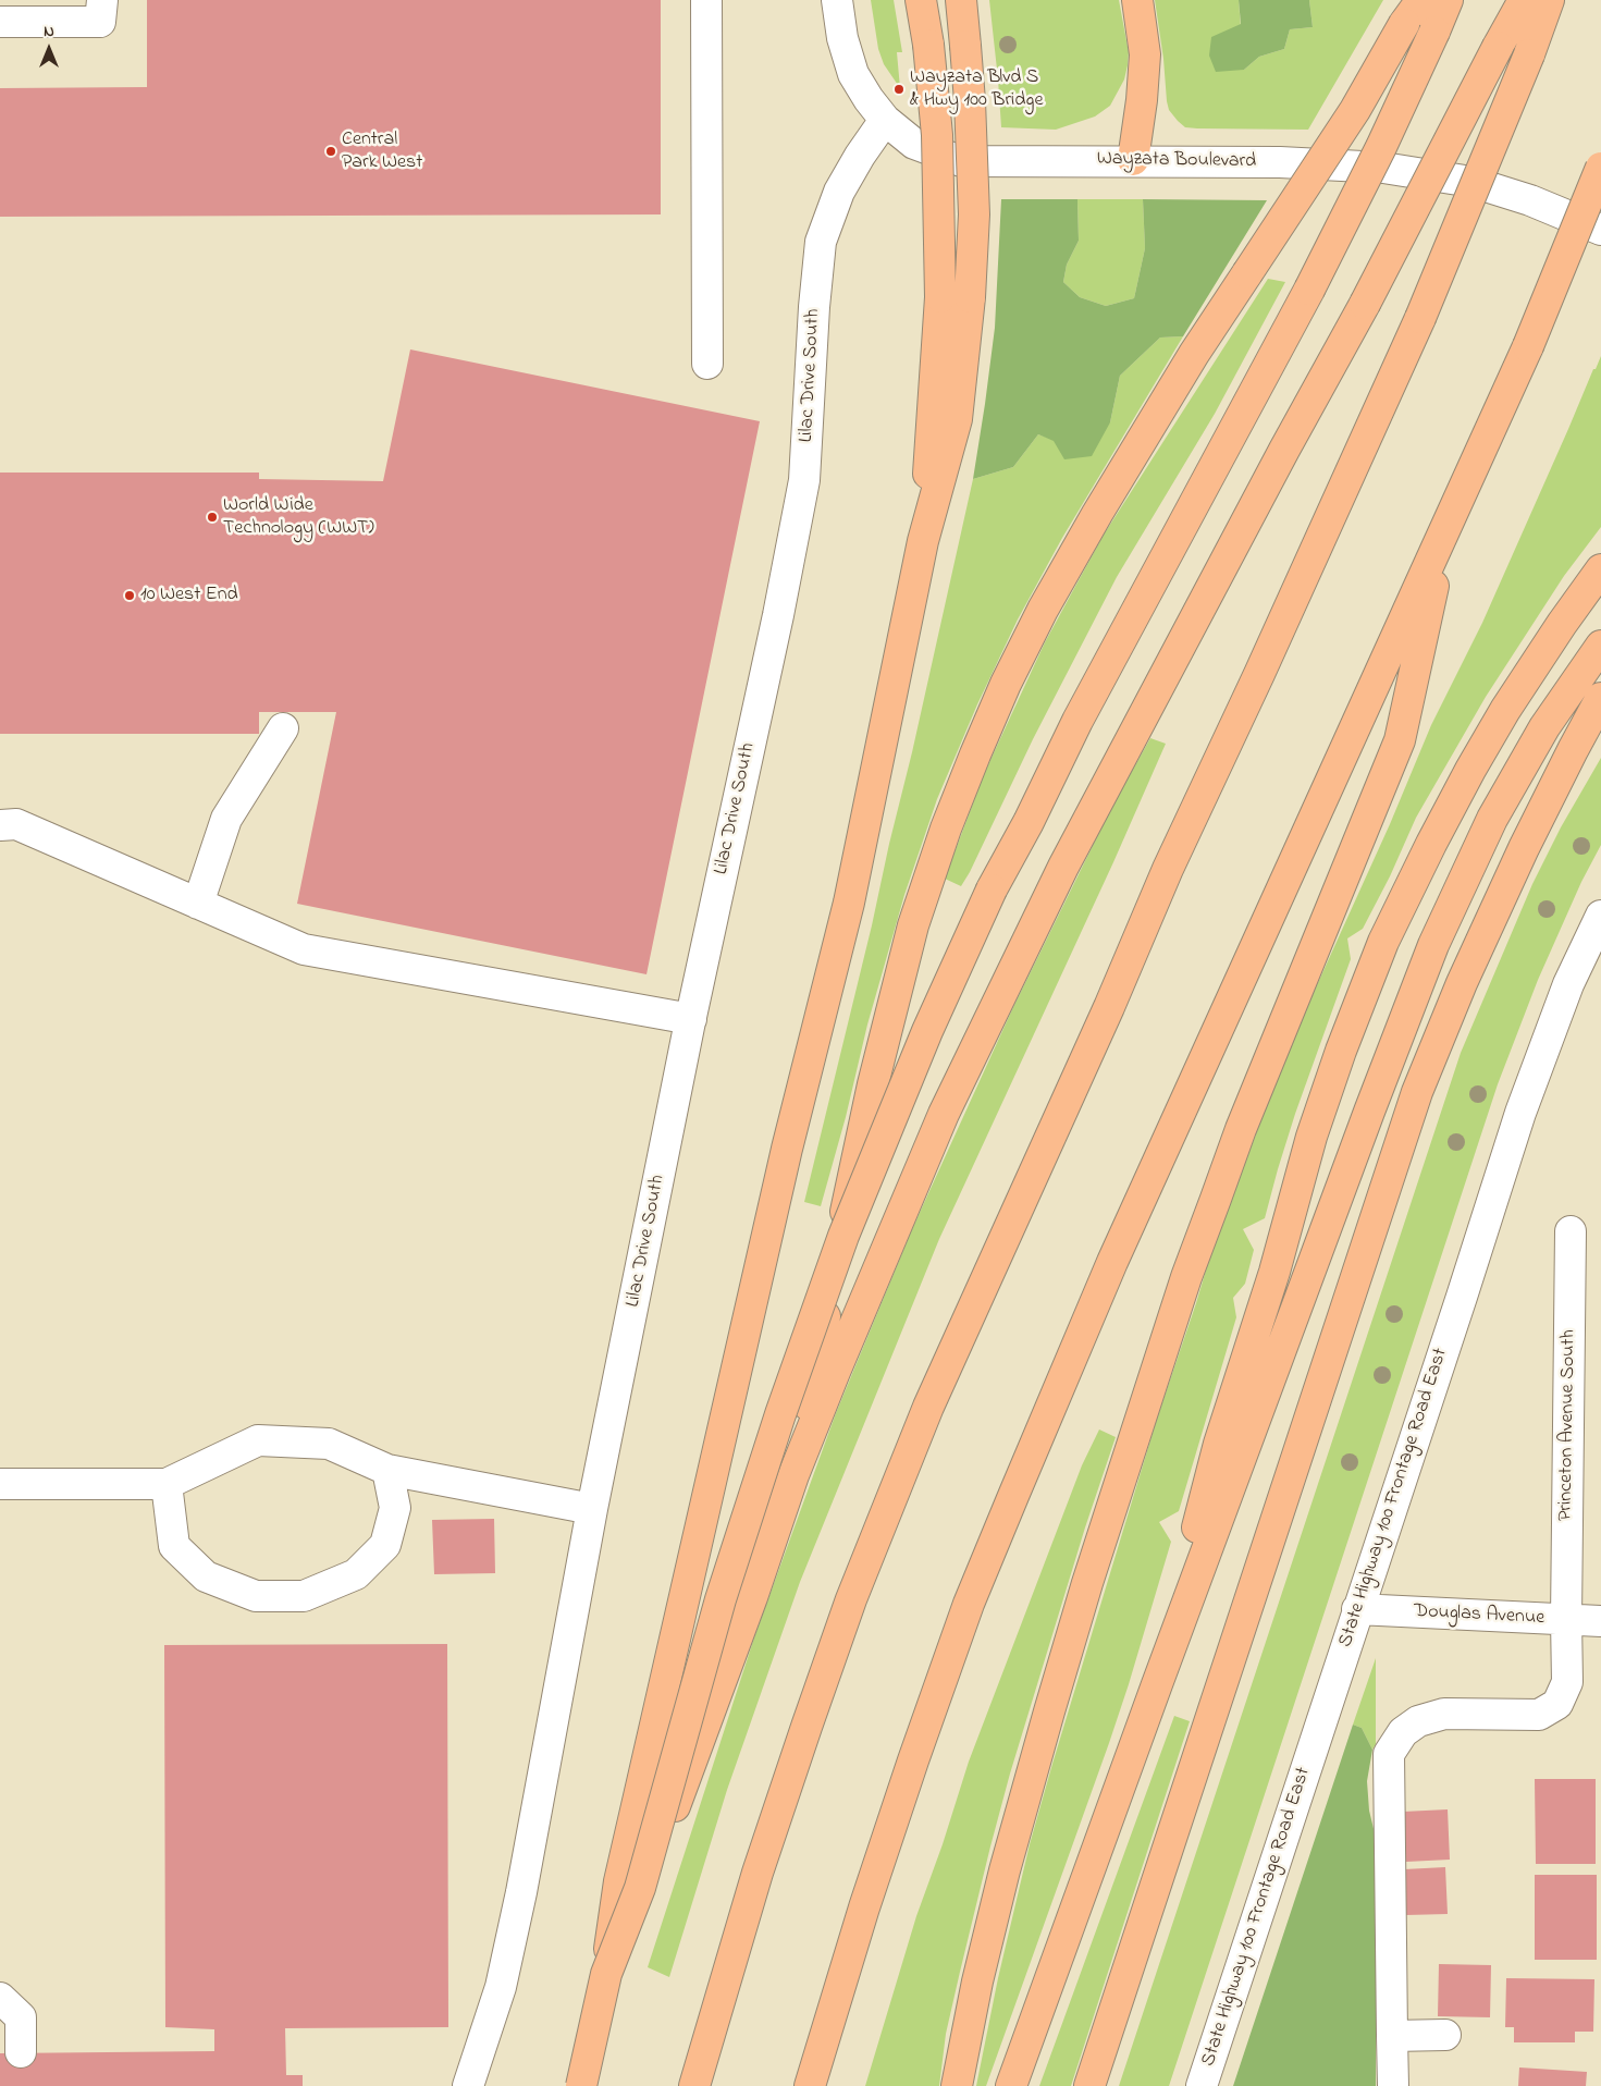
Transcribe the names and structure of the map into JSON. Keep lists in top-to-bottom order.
{
  "streets": {
    "street": [
      "Wayzata Boulevard",
      "Lilac Drive South",
      "Princeton Avenue South",
      "State Highway 100 Frontage Road East",
      "Douglas Avenue"
    ]
  },
  "crossings": [
    ["Wayzata Boulevard", "Lilac Drive South"],
    ["Princeton Avenue South", "Douglas Avenue"],
    ["State Highway 100 Frontage Road East", "Douglas Avenue"]
  ],
  "places": [
    "Wayzata Blvd S & Hwy 100 Bridge",
    "Central Park West",
    "World Wide Technology (WWT)",
    "10 West End"
  ],
  "north": "top"
}
